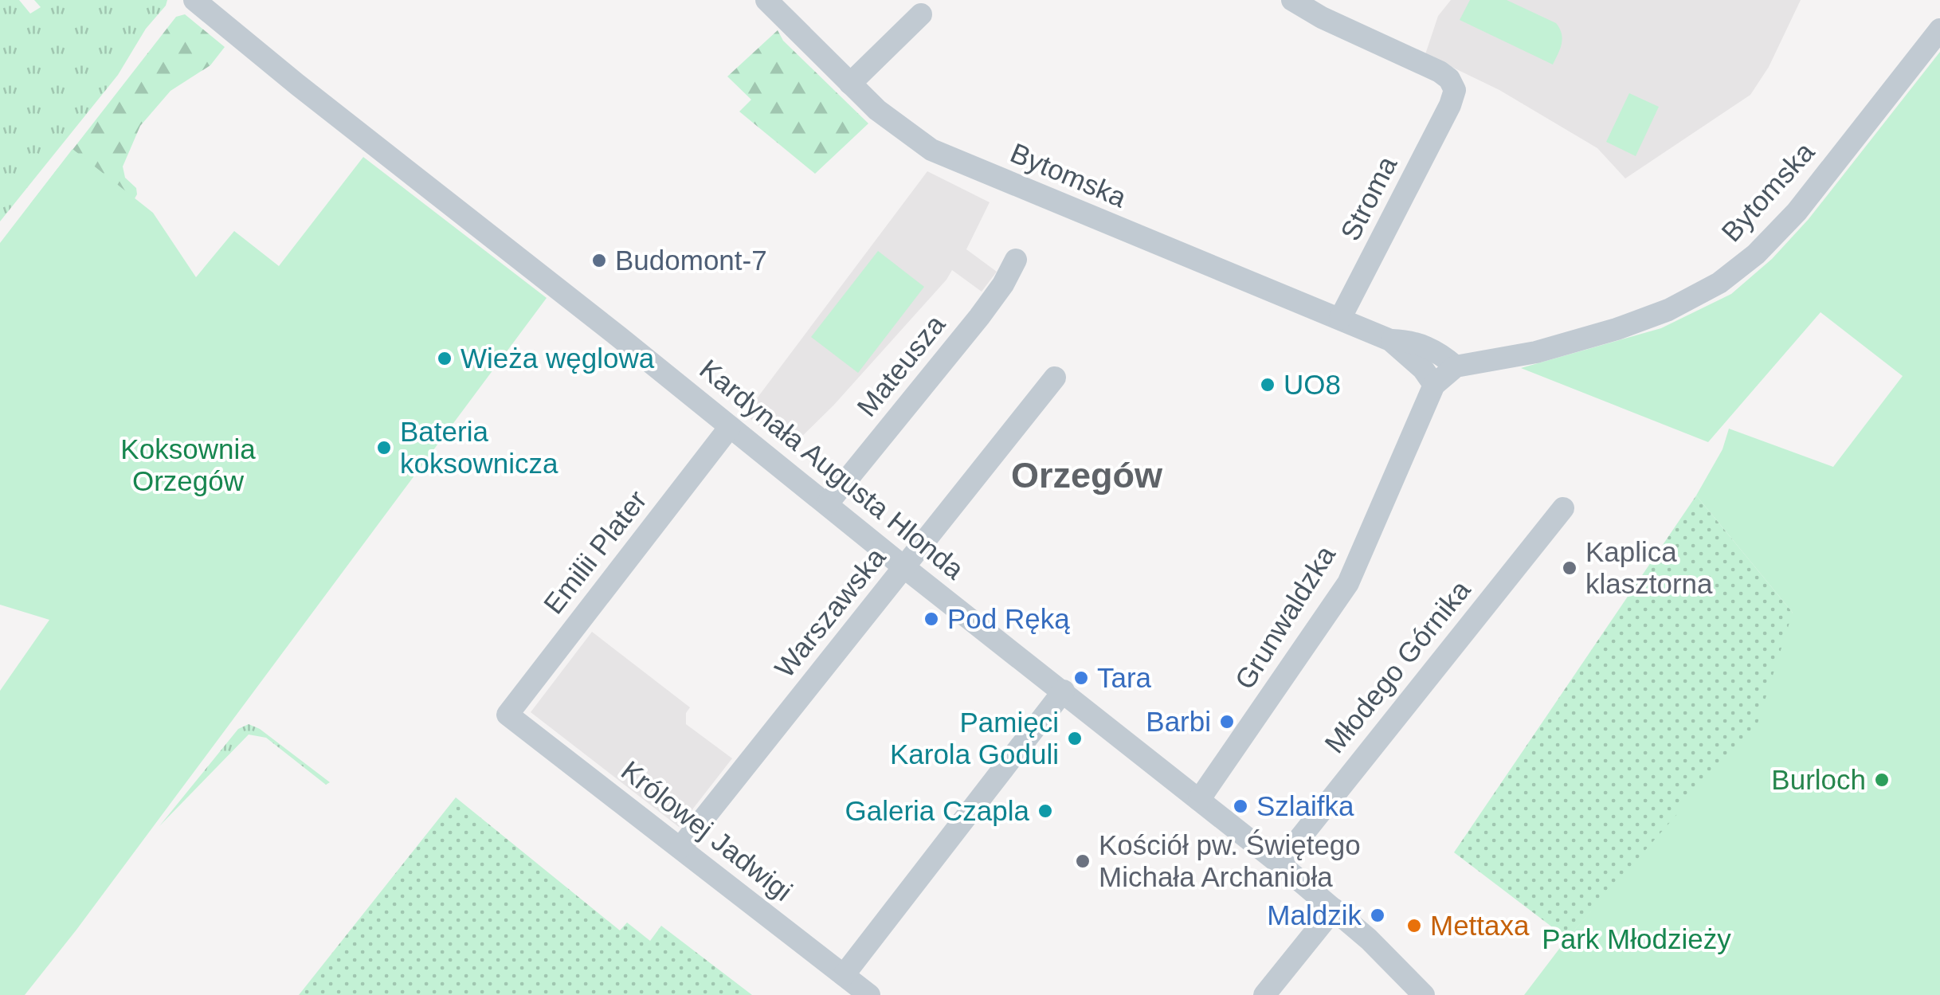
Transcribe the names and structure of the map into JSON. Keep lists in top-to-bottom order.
{
  "streets": {
    "street": [
      "Bytomska",
      "Stroma",
      "Mateusza",
      "Kardynała Augusta Hlonda",
      "Emilii Plater",
      "Warszawska",
      "Grunwaldzka",
      "Młodego Górnika",
      "Królowej Jadwigi"
    ]
  },
  "crossings": [
    ["Bytomska", "Stroma"],
    ["Bytomska", "Grunwaldzka"],
    ["Mateusza", "Kardynała Augusta Hlonda"],
    ["Kardynała Augusta Hlonda", "Emilii Plater"],
    ["Kardynała Augusta Hlonda", "Warszawska"],
    ["Kardynała Augusta Hlonda", "Grunwaldzka"],
    ["Kardynała Augusta Hlonda", "Młodego Górnika"],
    ["Emilii Plater", "Królowej Jadwigi"],
    ["Warszawska", "Królowej Jadwigi"]
  ],
  "districts": ["Orzegów"],
  "parks": ["Koksownia Orzegów", "Park Młodzieży"],
  "places": [
    "Budomont-7",
    "Wieża węglowa",
    "UO8",
    "Bateria koksownicza",
    "Kaplica klasztorna",
    "Pod Ręką",
    "Tara",
    "Barbi",
    "Pamięci Karola Goduli",
    "Burloch",
    "Szlaifka",
    "Galeria Czapla",
    "Kościół pw. Świętego Michała Archanioła",
    "Maldzik",
    "Mettaxa"
  ]
}
